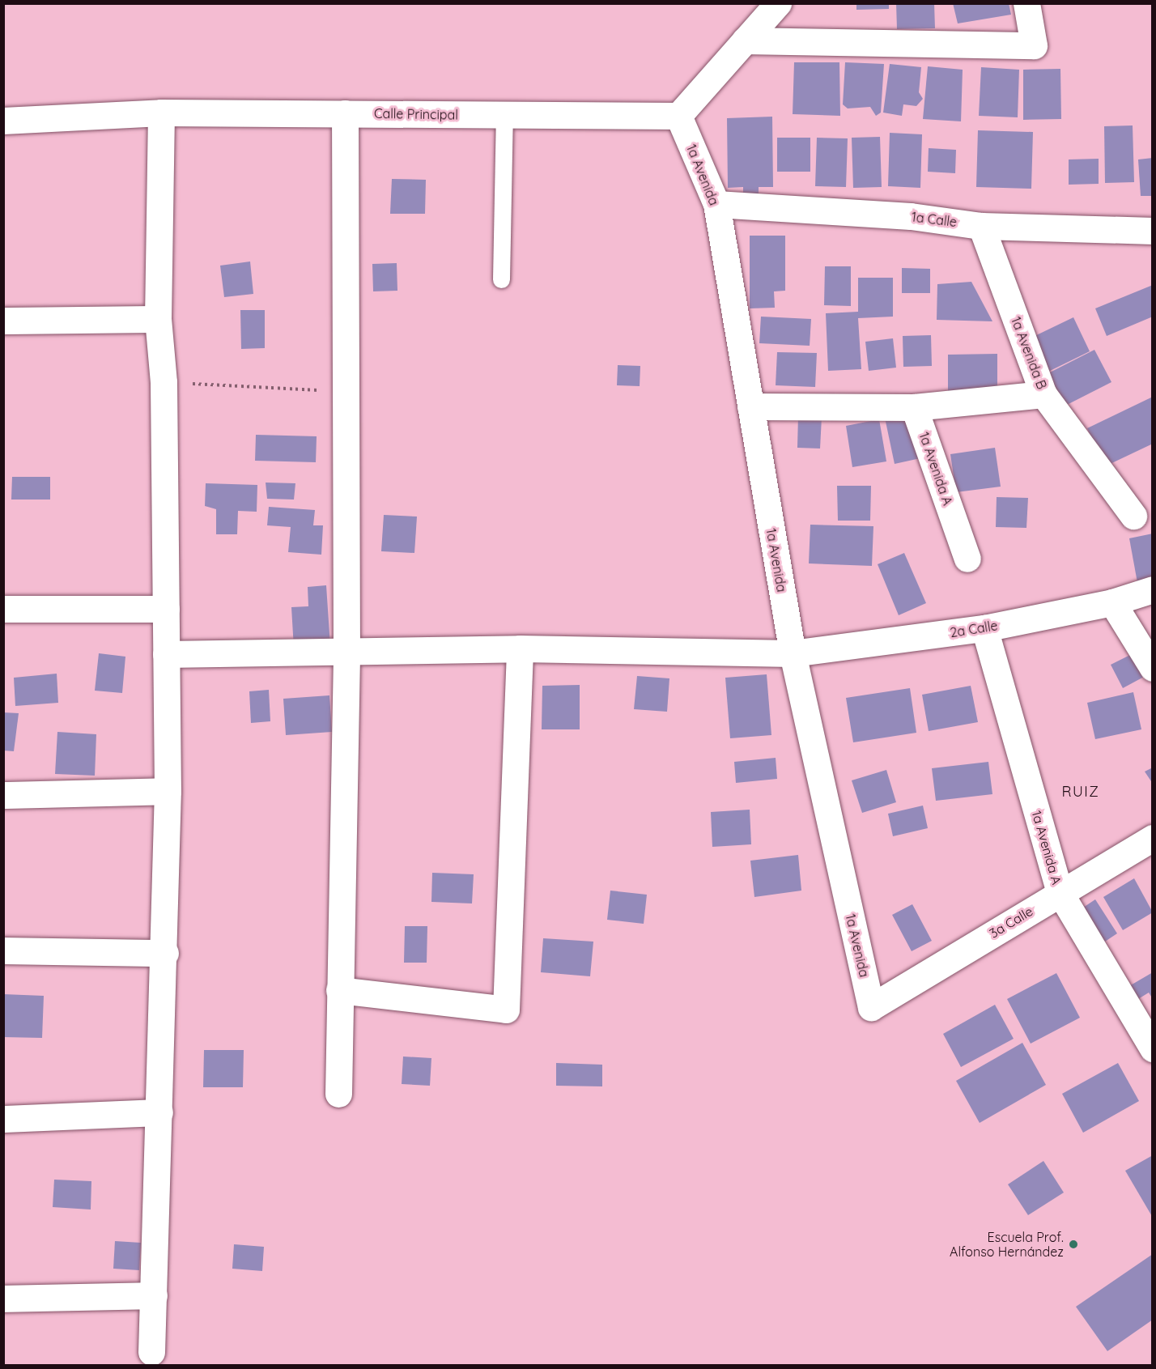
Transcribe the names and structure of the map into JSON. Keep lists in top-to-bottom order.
{
  "streets": {
    "street": [
      "Calle Principal",
      "1a Avenida",
      "1a Calle",
      "1a Avenida B",
      "1a Avenida A",
      "2a Calle",
      "3a Calle"
    ]
  },
  "crossings": [
    ["Calle Principal", "1a Avenida"],
    ["1a Avenida", "1a Calle"],
    ["1a Avenida", "2a Calle"],
    ["1a Avenida", "3a Calle"],
    ["1a Calle", "1a Avenida B"],
    ["1a Avenida A", "2a Calle"],
    ["1a Avenida A", "3a Calle"]
  ],
  "districts": ["RUIZ"],
  "places": ["Escuela Prof. Alfonso Hernández"]
}
